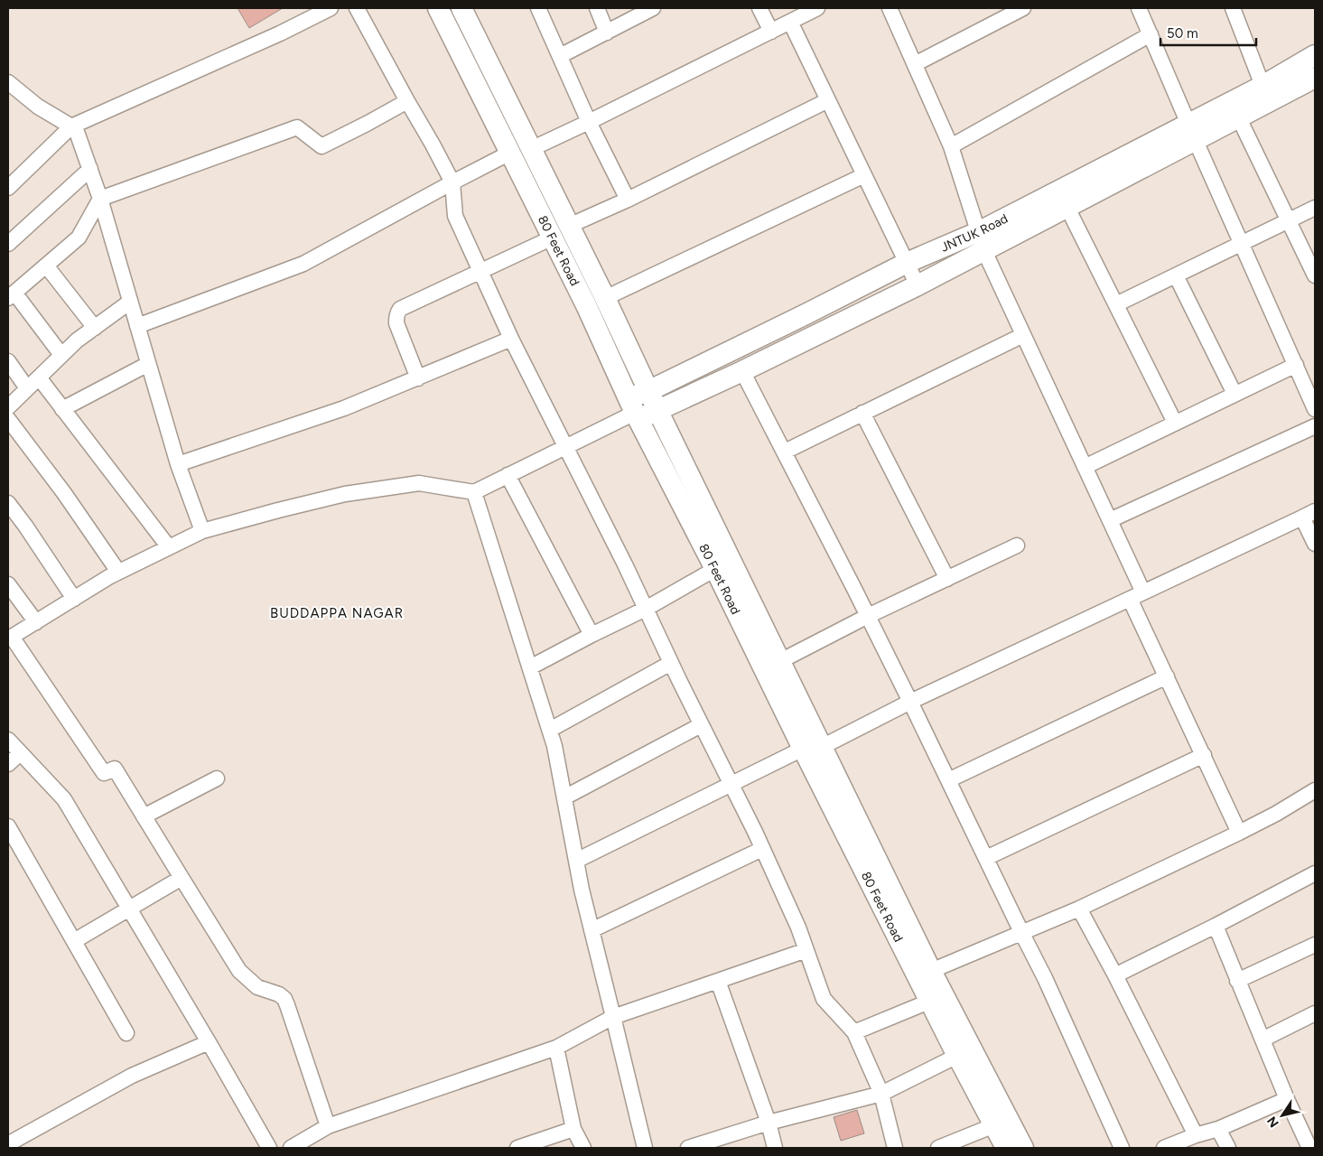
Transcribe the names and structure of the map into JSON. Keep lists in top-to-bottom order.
{
  "streets": {
    "main road": ["JNTUK Road", "80 Feet Road"]
  },
  "crossings": [
    ["JNTUK Road", "80 Feet Road"]
  ],
  "districts": ["BUDDAPPA NAGAR"],
  "scale_bar": "50 m",
  "north": "bottom left"
}
